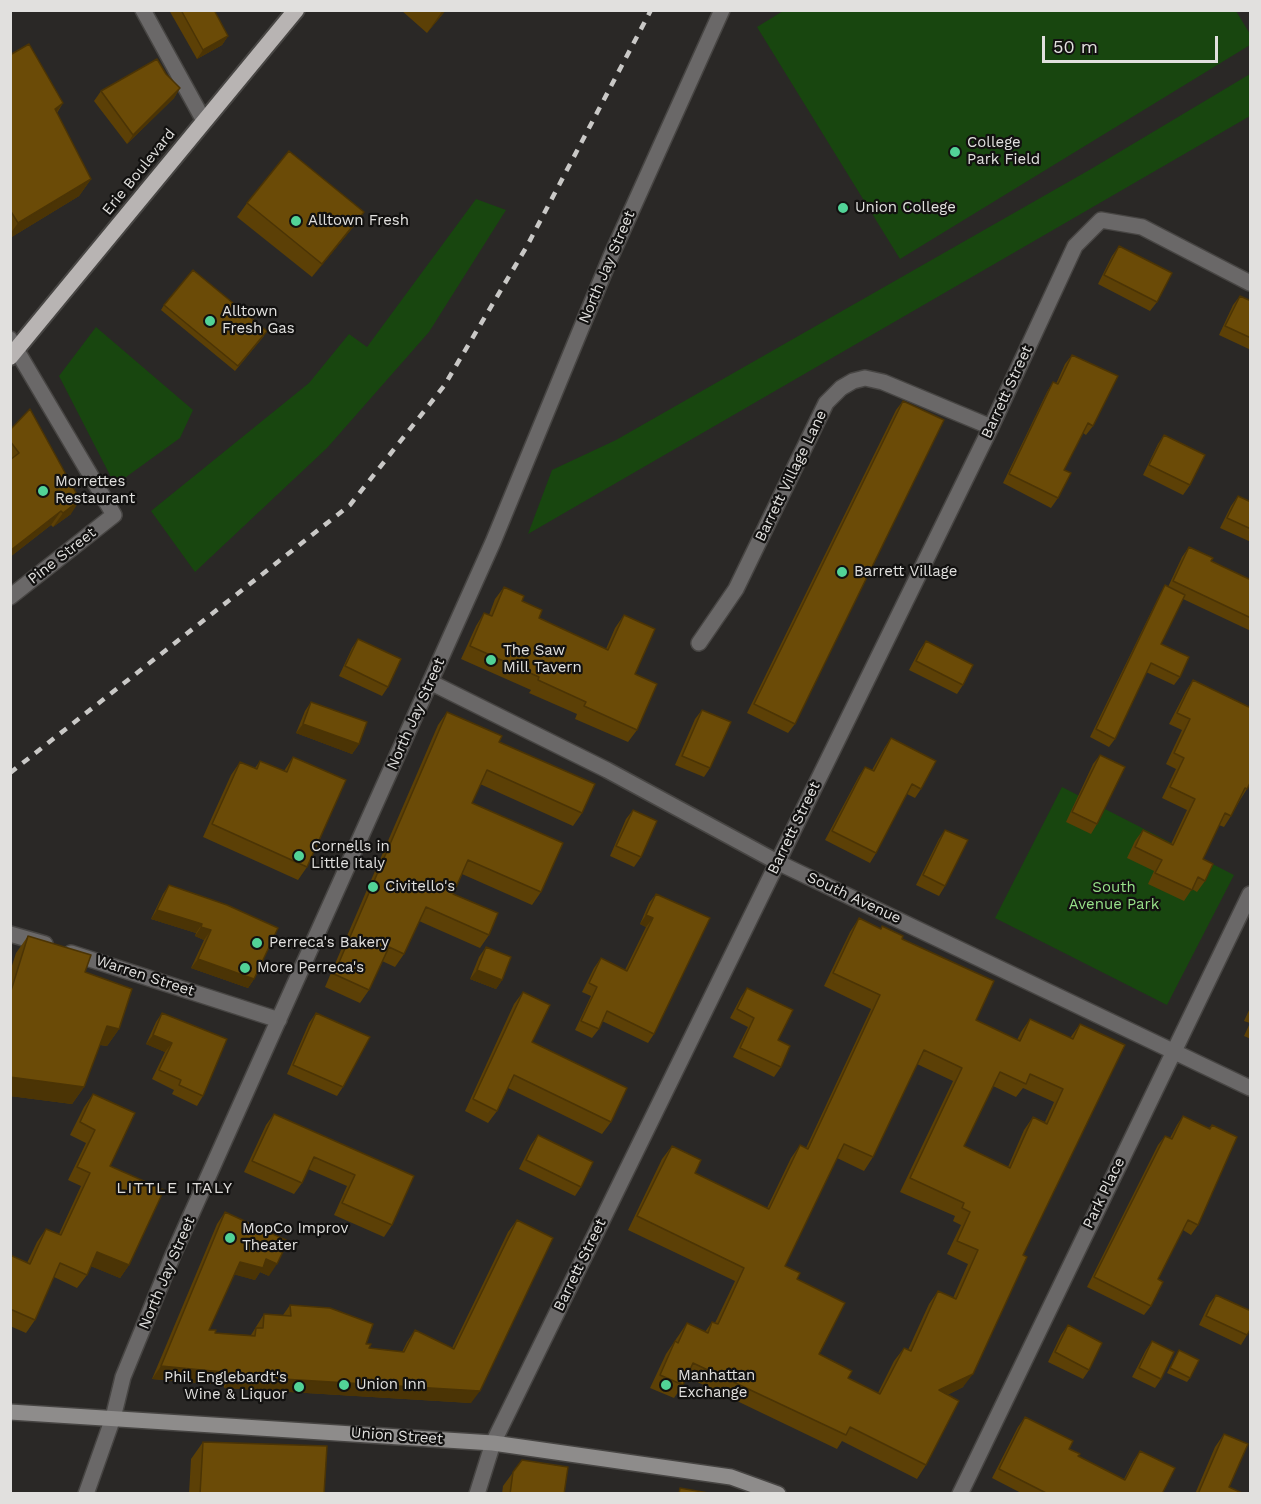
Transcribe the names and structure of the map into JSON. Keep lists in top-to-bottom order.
{
  "streets": {
    "highway": ["Erie Boulevard"],
    "main road": ["Union Street"],
    "street": [
      "North Jay Street",
      "Barrett Street",
      "Barrett Village Lane",
      "Pine Street",
      "South Avenue",
      "Warren Street",
      "Park Place"
    ]
  },
  "crossings": [
    ["Erie Boulevard", "Pine Street"],
    ["North Jay Street", "South Avenue"],
    ["North Jay Street", "Warren Street"],
    ["North Jay Street", "Union Street"],
    ["Barrett Street", "Barrett Village Lane"],
    ["Barrett Street", "South Avenue"],
    ["Barrett Street", "Union Street"],
    ["South Avenue", "Park Place"]
  ],
  "districts": ["LITTLE ITALY"],
  "parks": ["South Avenue Park"],
  "places": [
    "College Park Field",
    "Union College",
    "Alltown Fresh",
    "Alltown Fresh Gas",
    "Morrettes Restaurant",
    "Barrett Village",
    "The Saw Mill Tavern",
    "Cornells in Little Italy",
    "Civitello's",
    "Perreca's Bakery",
    "More Perreca's",
    "MopCo Improv Theater",
    "Union Inn",
    "Manhattan Exchange",
    "Phil Englebardt's Wine & Liquor"
  ],
  "scale_bar": "50 m"
}
